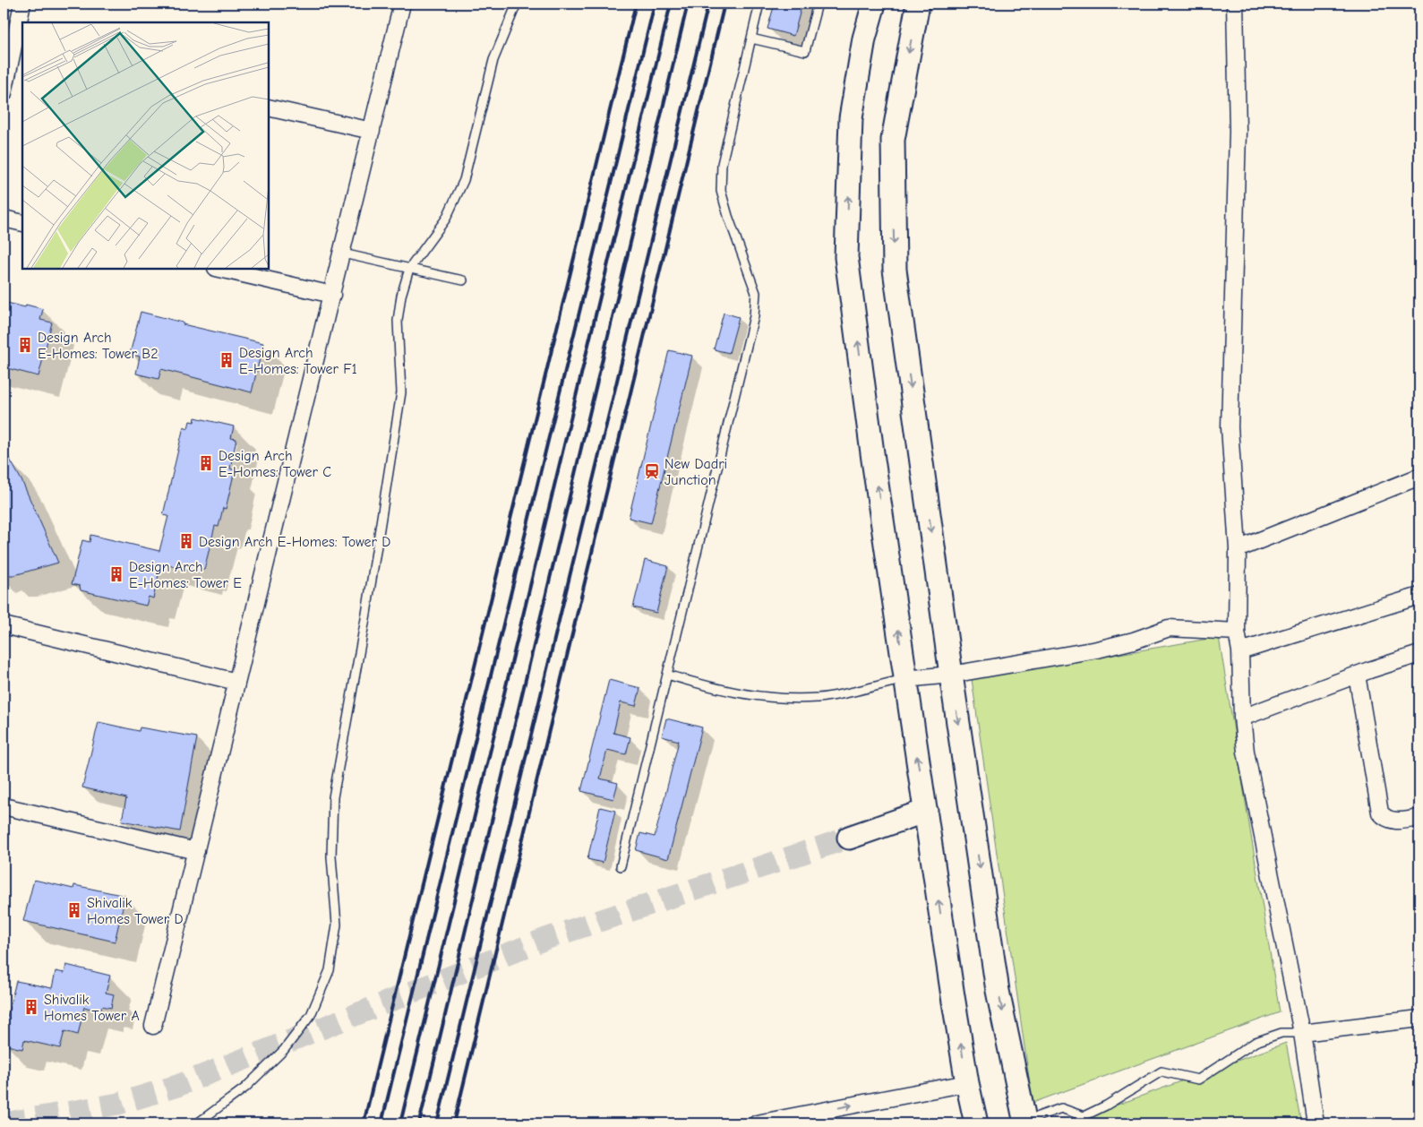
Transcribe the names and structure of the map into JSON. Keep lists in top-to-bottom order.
{
  "places": {
    "building": [
      "Design Arch E-Homes: Tower B2",
      "Design Arch E-Homes: Tower F1",
      "Design Arch E-Homes: Tower C",
      "Design Arch E-Homes: Tower D",
      "Design Arch E-Homes: Tower E",
      "Shivalik Homes Tower D",
      "Shivalik Homes Tower A"
    ],
    "station": ["New Dadri Junction"]
  }
}
